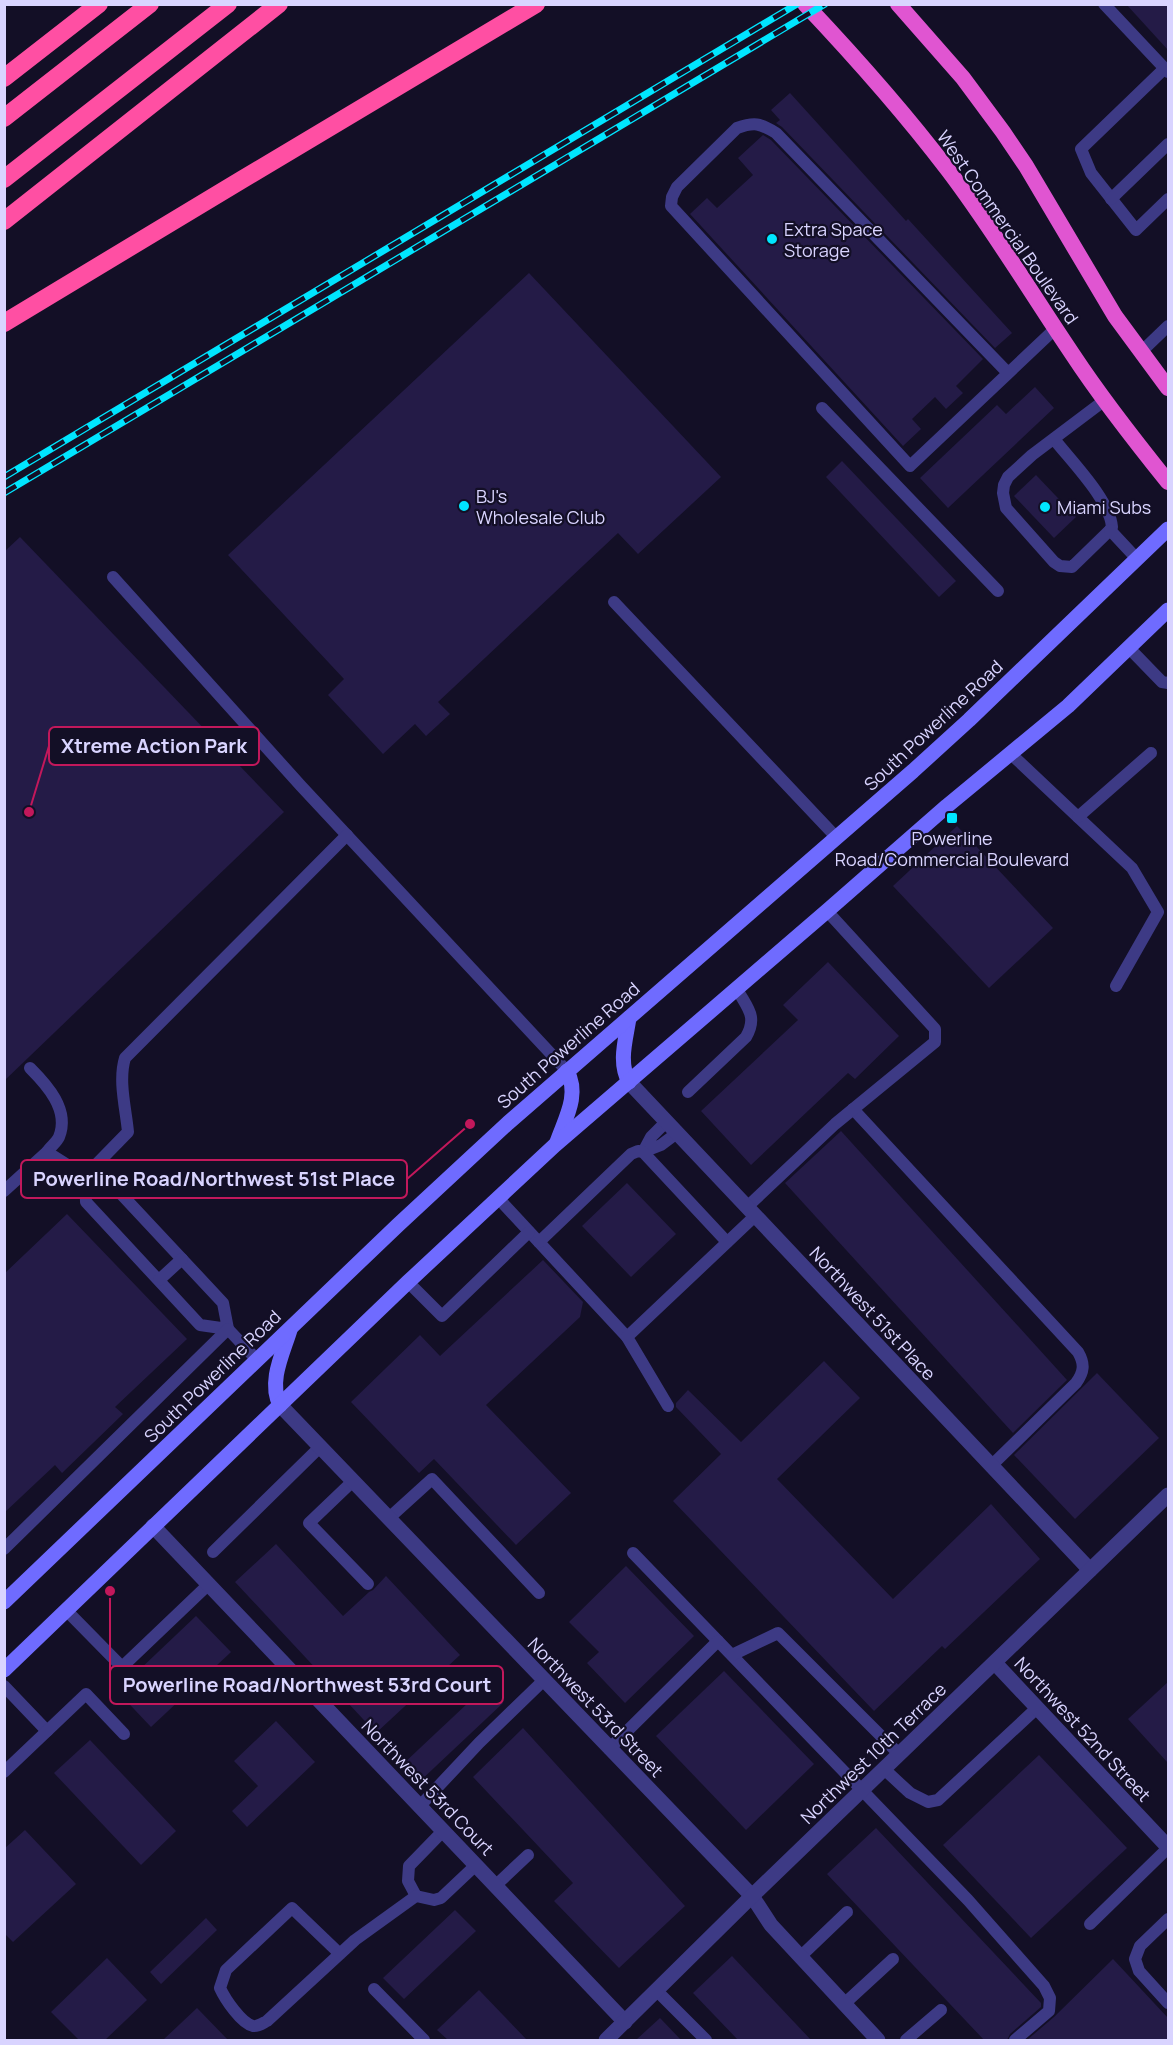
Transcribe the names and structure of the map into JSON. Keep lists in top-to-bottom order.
{
  "streets": {
    "highway": ["West Commercial Boulevard"],
    "main road": ["South Powerline Road"],
    "street": [
      "Northwest 51st Place",
      "Northwest 53rd Street",
      "Northwest 52nd Street",
      "Northwest 10th Terrace",
      "Northwest 53rd Court"
    ]
  },
  "crossings": [
    ["Northwest 51st Place", "Northwest 10th Terrace"],
    ["Northwest 53rd Street", "Northwest 10th Terrace"],
    ["Northwest 52nd Street", "Northwest 10th Terrace"],
    ["Northwest 10th Terrace", "Northwest 53rd Court"]
  ],
  "places": {
    "other": [
      "Extra Space Storage",
      "BJ's Wholesale Club",
      "Miami Subs",
      "Xtreme Action Park",
      "Powerline Road/Northwest 51st Place",
      "Powerline Road/Northwest 53rd Court"
    ],
    "transit": ["Powerline Road/Commercial Boulevard"]
  }
}
